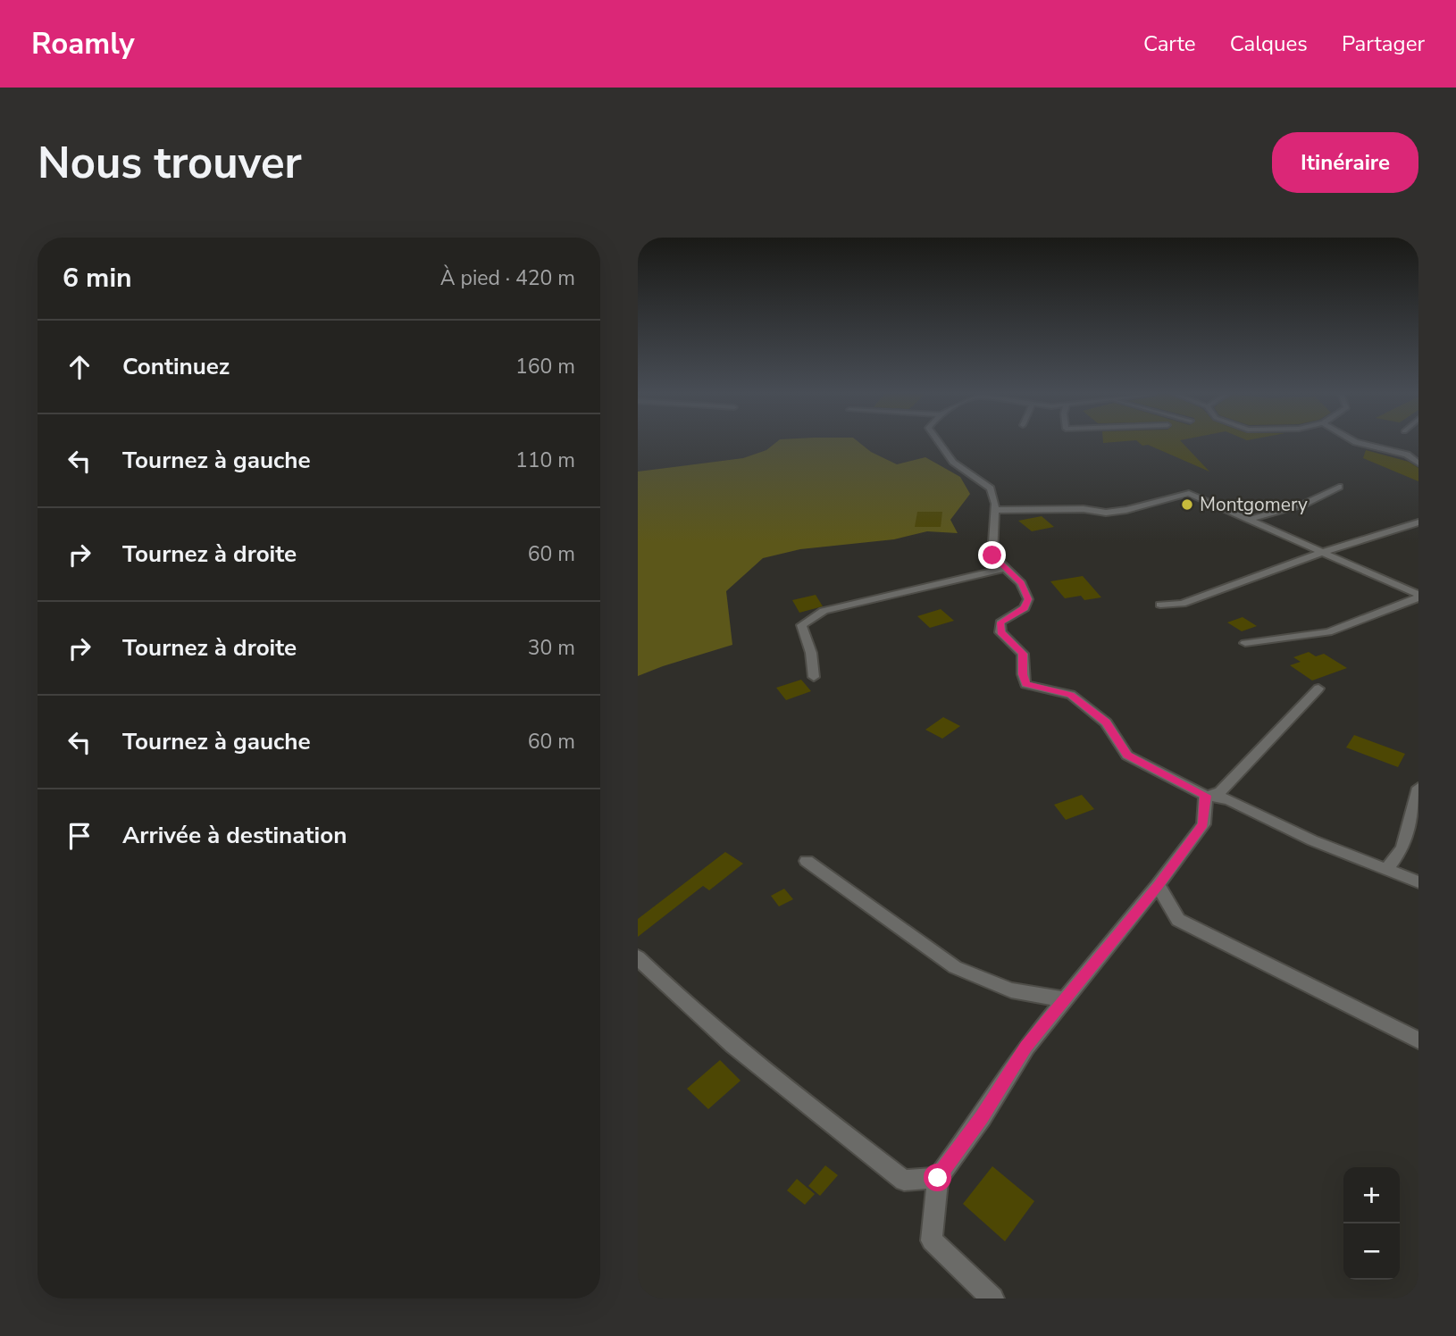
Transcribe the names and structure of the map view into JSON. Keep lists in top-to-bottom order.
{
  "places": ["Montgomery"],
  "page": {
    "header": "Roamly",
    "nav": ["Carte", "Calques", "Partager"],
    "buttons": "Itinéraire",
    "title": "Nous trouver",
    "heading": ["6 min", "À pied · 420 m"],
    "list": [
      ["Continuez", "160 m"],
      ["Tournez à gauche", "110 m"],
      ["Tournez à droite", "60 m"],
      ["Tournez à droite", "30 m"],
      ["Tournez à gauche", "60 m"],
      "Arrivée à destination"
    ],
    "map_buttons": ["+", "−"]
  }
}
